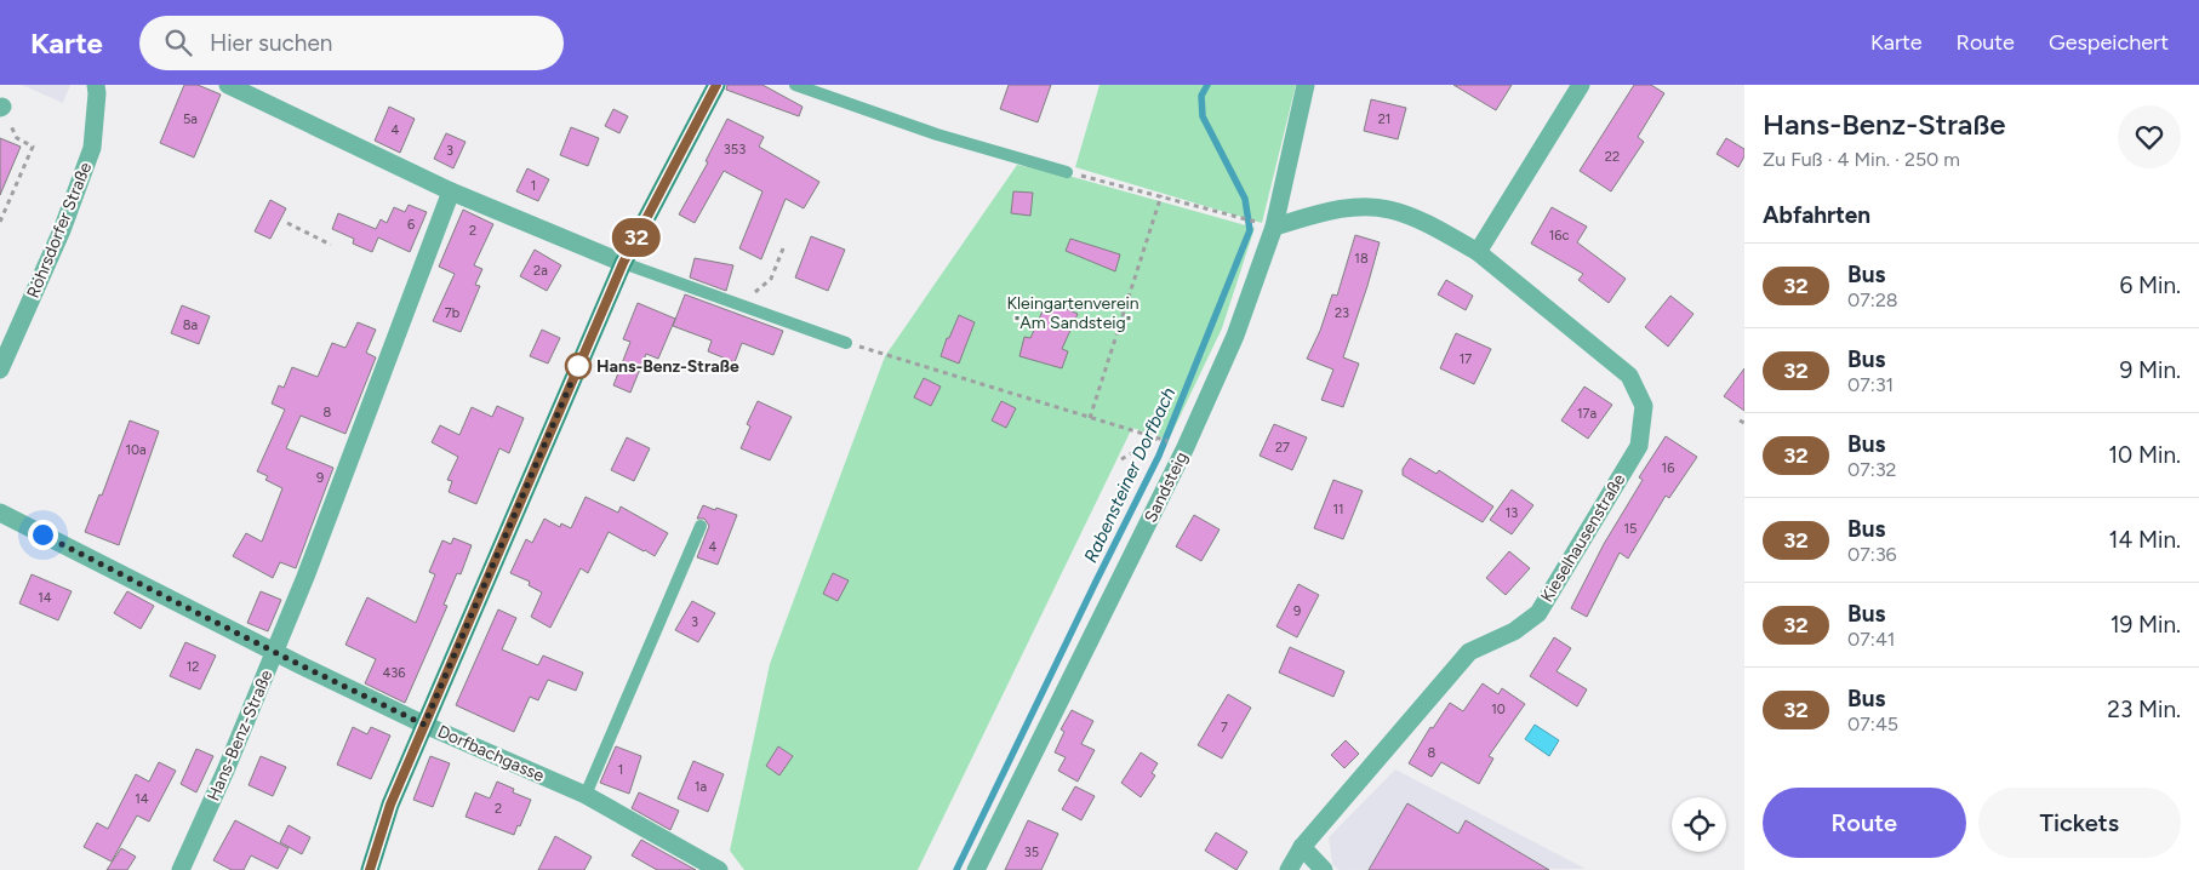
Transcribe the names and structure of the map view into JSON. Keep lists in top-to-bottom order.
{
  "streets": {
    "street": [
      "Röhrsdorfer Straße",
      "Sandsteig",
      "Kieselhausenstraße",
      "Hans-Benz-Straße",
      "Dorfbachgasse"
    ]
  },
  "crossings": [
    ["Sandsteig", "Kieselhausenstraße"],
    ["Hans-Benz-Straße", "Dorfbachgasse"]
  ],
  "water": ["Rabensteiner Dorfbach"],
  "parks": ["Kleingartenverein \"Am Sandsteig\""],
  "places": ["Hans-Benz-Straße"],
  "lines": ["bus line 32"],
  "house_numbers": [
    "5a",
    "21",
    "4",
    "353",
    "3",
    "22",
    "1",
    "6",
    "2",
    "16c",
    "18",
    "2a",
    "7b",
    "23",
    "8a",
    "17",
    "8",
    "17a",
    "27",
    "10a",
    "16",
    "9",
    "11",
    "13",
    "15",
    "4",
    "14",
    "9",
    "3",
    "12",
    "436",
    "10",
    "7",
    "8",
    "1",
    "1a",
    "14",
    "2",
    "35"
  ],
  "page": {
    "header": "Karte",
    "search": "Hier suchen",
    "nav": ["Karte", "Route", "Gespeichert"],
    "on_map": "32",
    "heading": [
      ["Hans-Benz-Straße", "Zu Fuß · 4 Min. · 250 m"],
      "Abfahrten"
    ],
    "list": [
      {
        "mark": "32",
        "name": "Bus",
        "note": "07:28",
        "value": "6 Min."
      },
      {
        "mark": "32",
        "name": "Bus",
        "note": "07:31",
        "value": "9 Min."
      },
      {
        "mark": "32",
        "name": "Bus",
        "note": "07:32",
        "value": "10 Min."
      },
      {
        "mark": "32",
        "name": "Bus",
        "note": "07:36",
        "value": "14 Min."
      },
      {
        "mark": "32",
        "name": "Bus",
        "note": "07:41",
        "value": "19 Min."
      },
      {
        "mark": "32",
        "name": "Bus",
        "note": "07:45",
        "value": "23 Min."
      }
    ],
    "buttons": ["Route", "Tickets"]
  }
}
